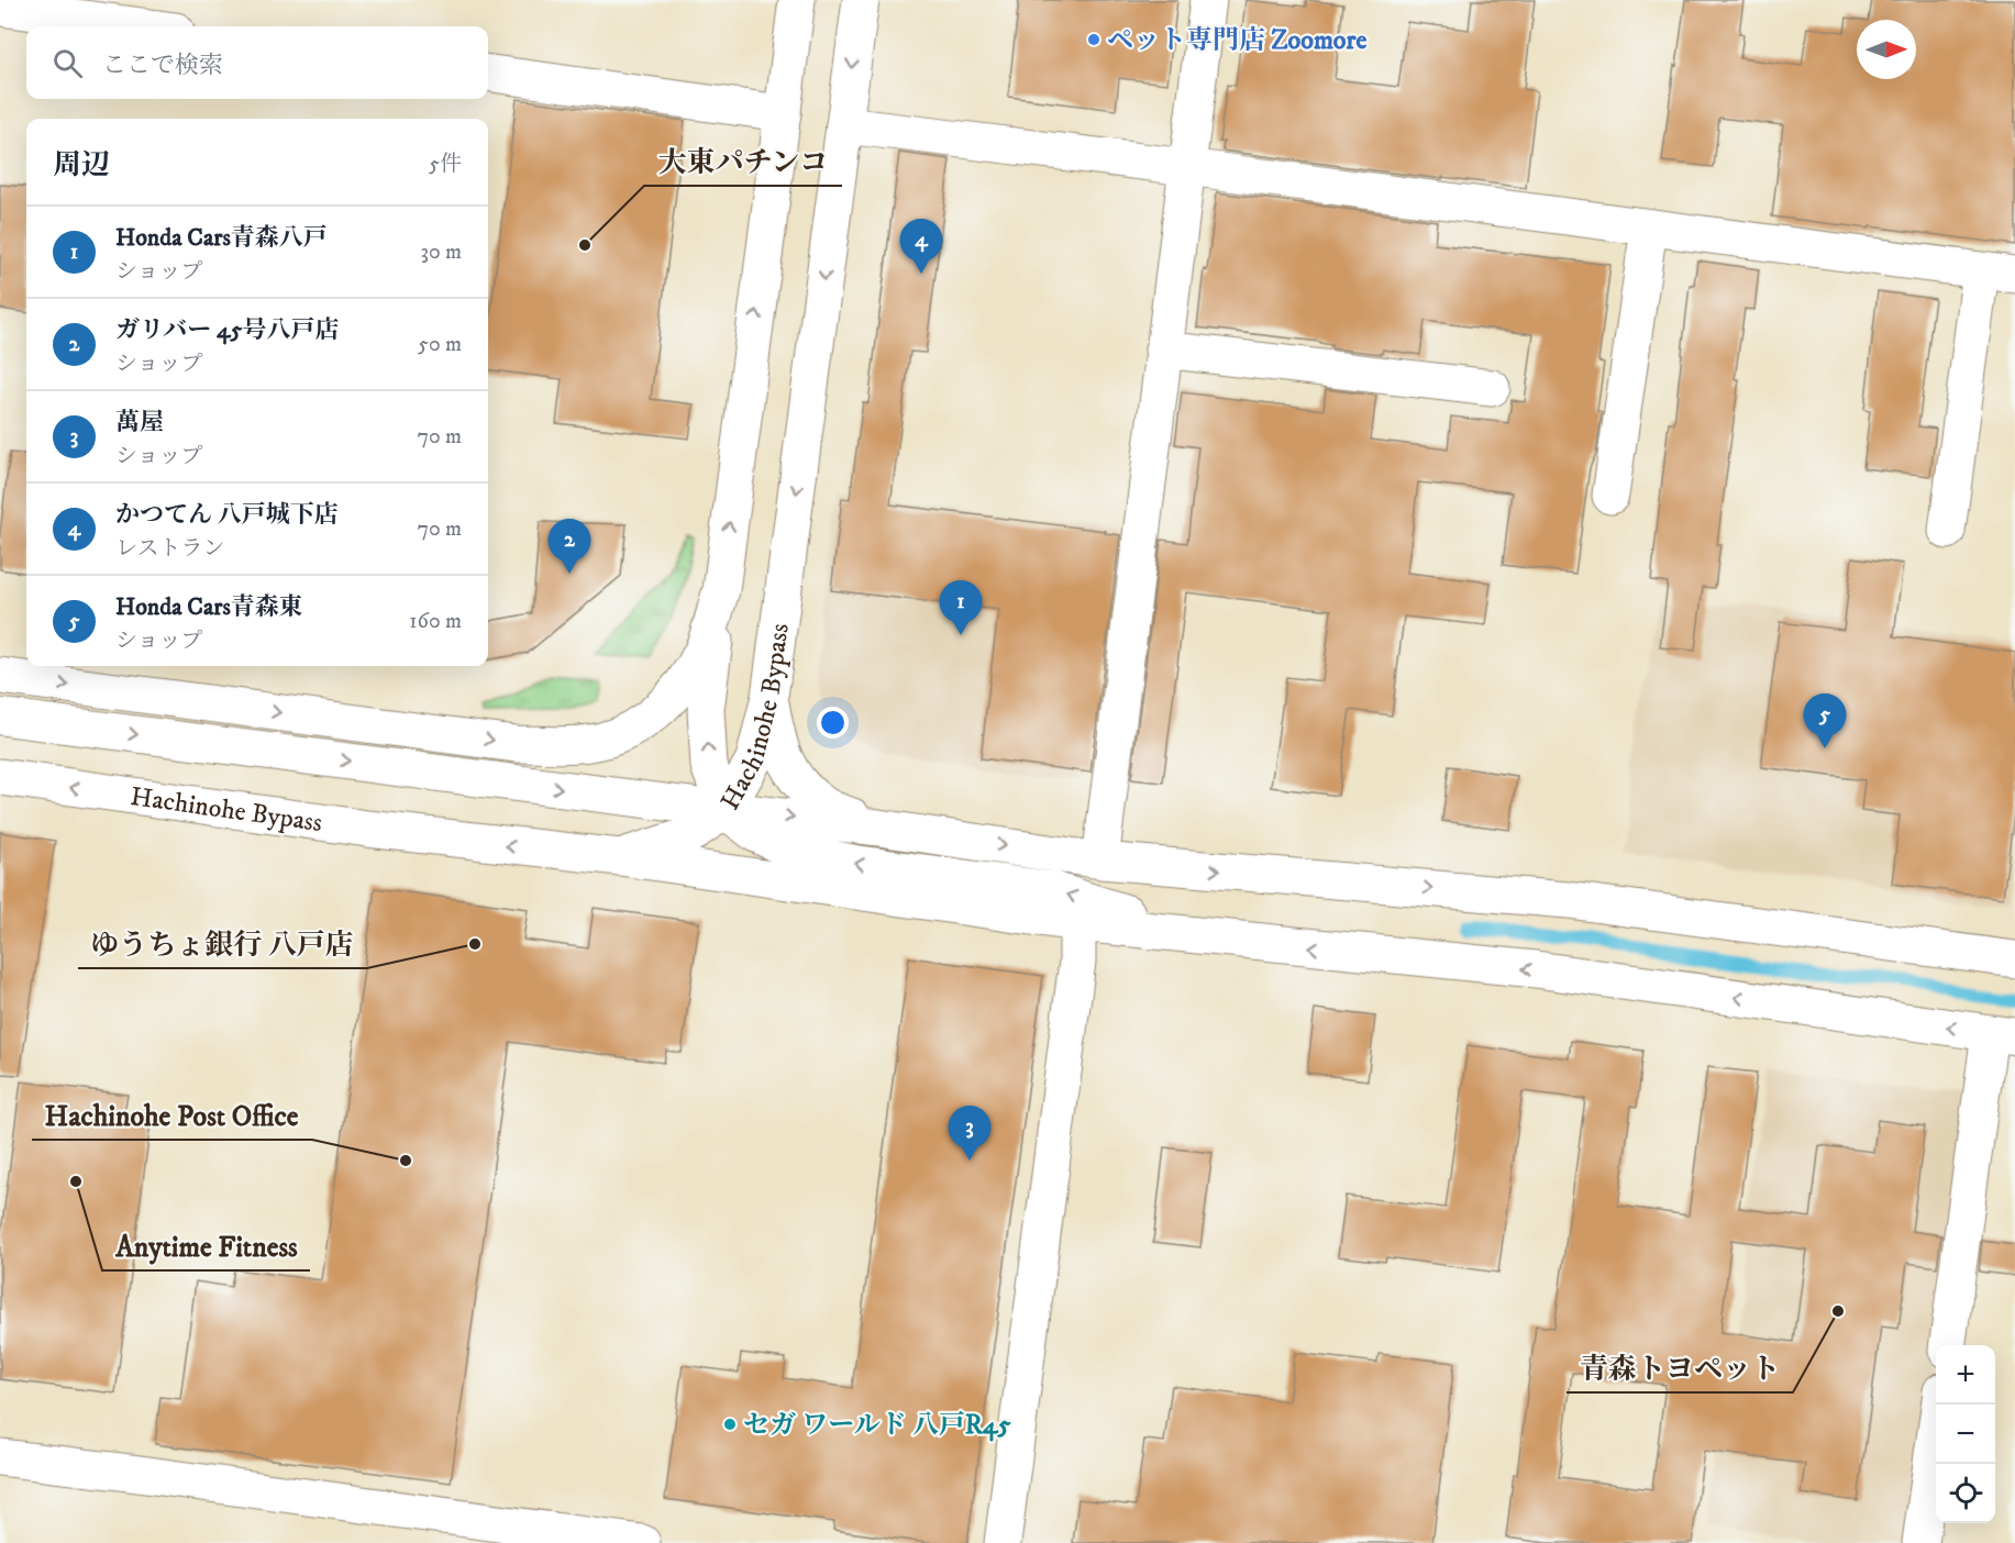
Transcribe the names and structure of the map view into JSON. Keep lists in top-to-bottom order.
{
  "streets": {
    "main road": ["Hachinohe Bypass"]
  },
  "places": [
    "ペット専門店 Zoomore",
    "大東パチンコ",
    "ゆうちょ銀行 八戸店",
    "Hachinohe Post Office",
    "Anytime Fitness",
    "青森トヨペット",
    "セガ ワールド 八戸R45"
  ],
  "north": "right",
  "page": {
    "search": "ここで検索",
    "heading": ["周辺", "5件"],
    "list": [
      {
        "mark": "1",
        "name": "Honda Cars青森八戸",
        "note": "ショップ",
        "value": "30 m"
      },
      {
        "mark": "2",
        "name": "ガリバー 45号八戸店",
        "note": "ショップ",
        "value": "50 m"
      },
      {
        "mark": "3",
        "name": "萬屋",
        "note": "ショップ",
        "value": "70 m"
      },
      {
        "mark": "4",
        "name": "かつてん 八戸城下店",
        "note": "レストラン",
        "value": "70 m"
      },
      {
        "mark": "5",
        "name": "Honda Cars青森東",
        "note": "ショップ",
        "value": "160 m"
      }
    ],
    "pins": [
      "4",
      "2",
      "1",
      "5",
      "3"
    ],
    "map_buttons": ["+", "−"]
  }
}
